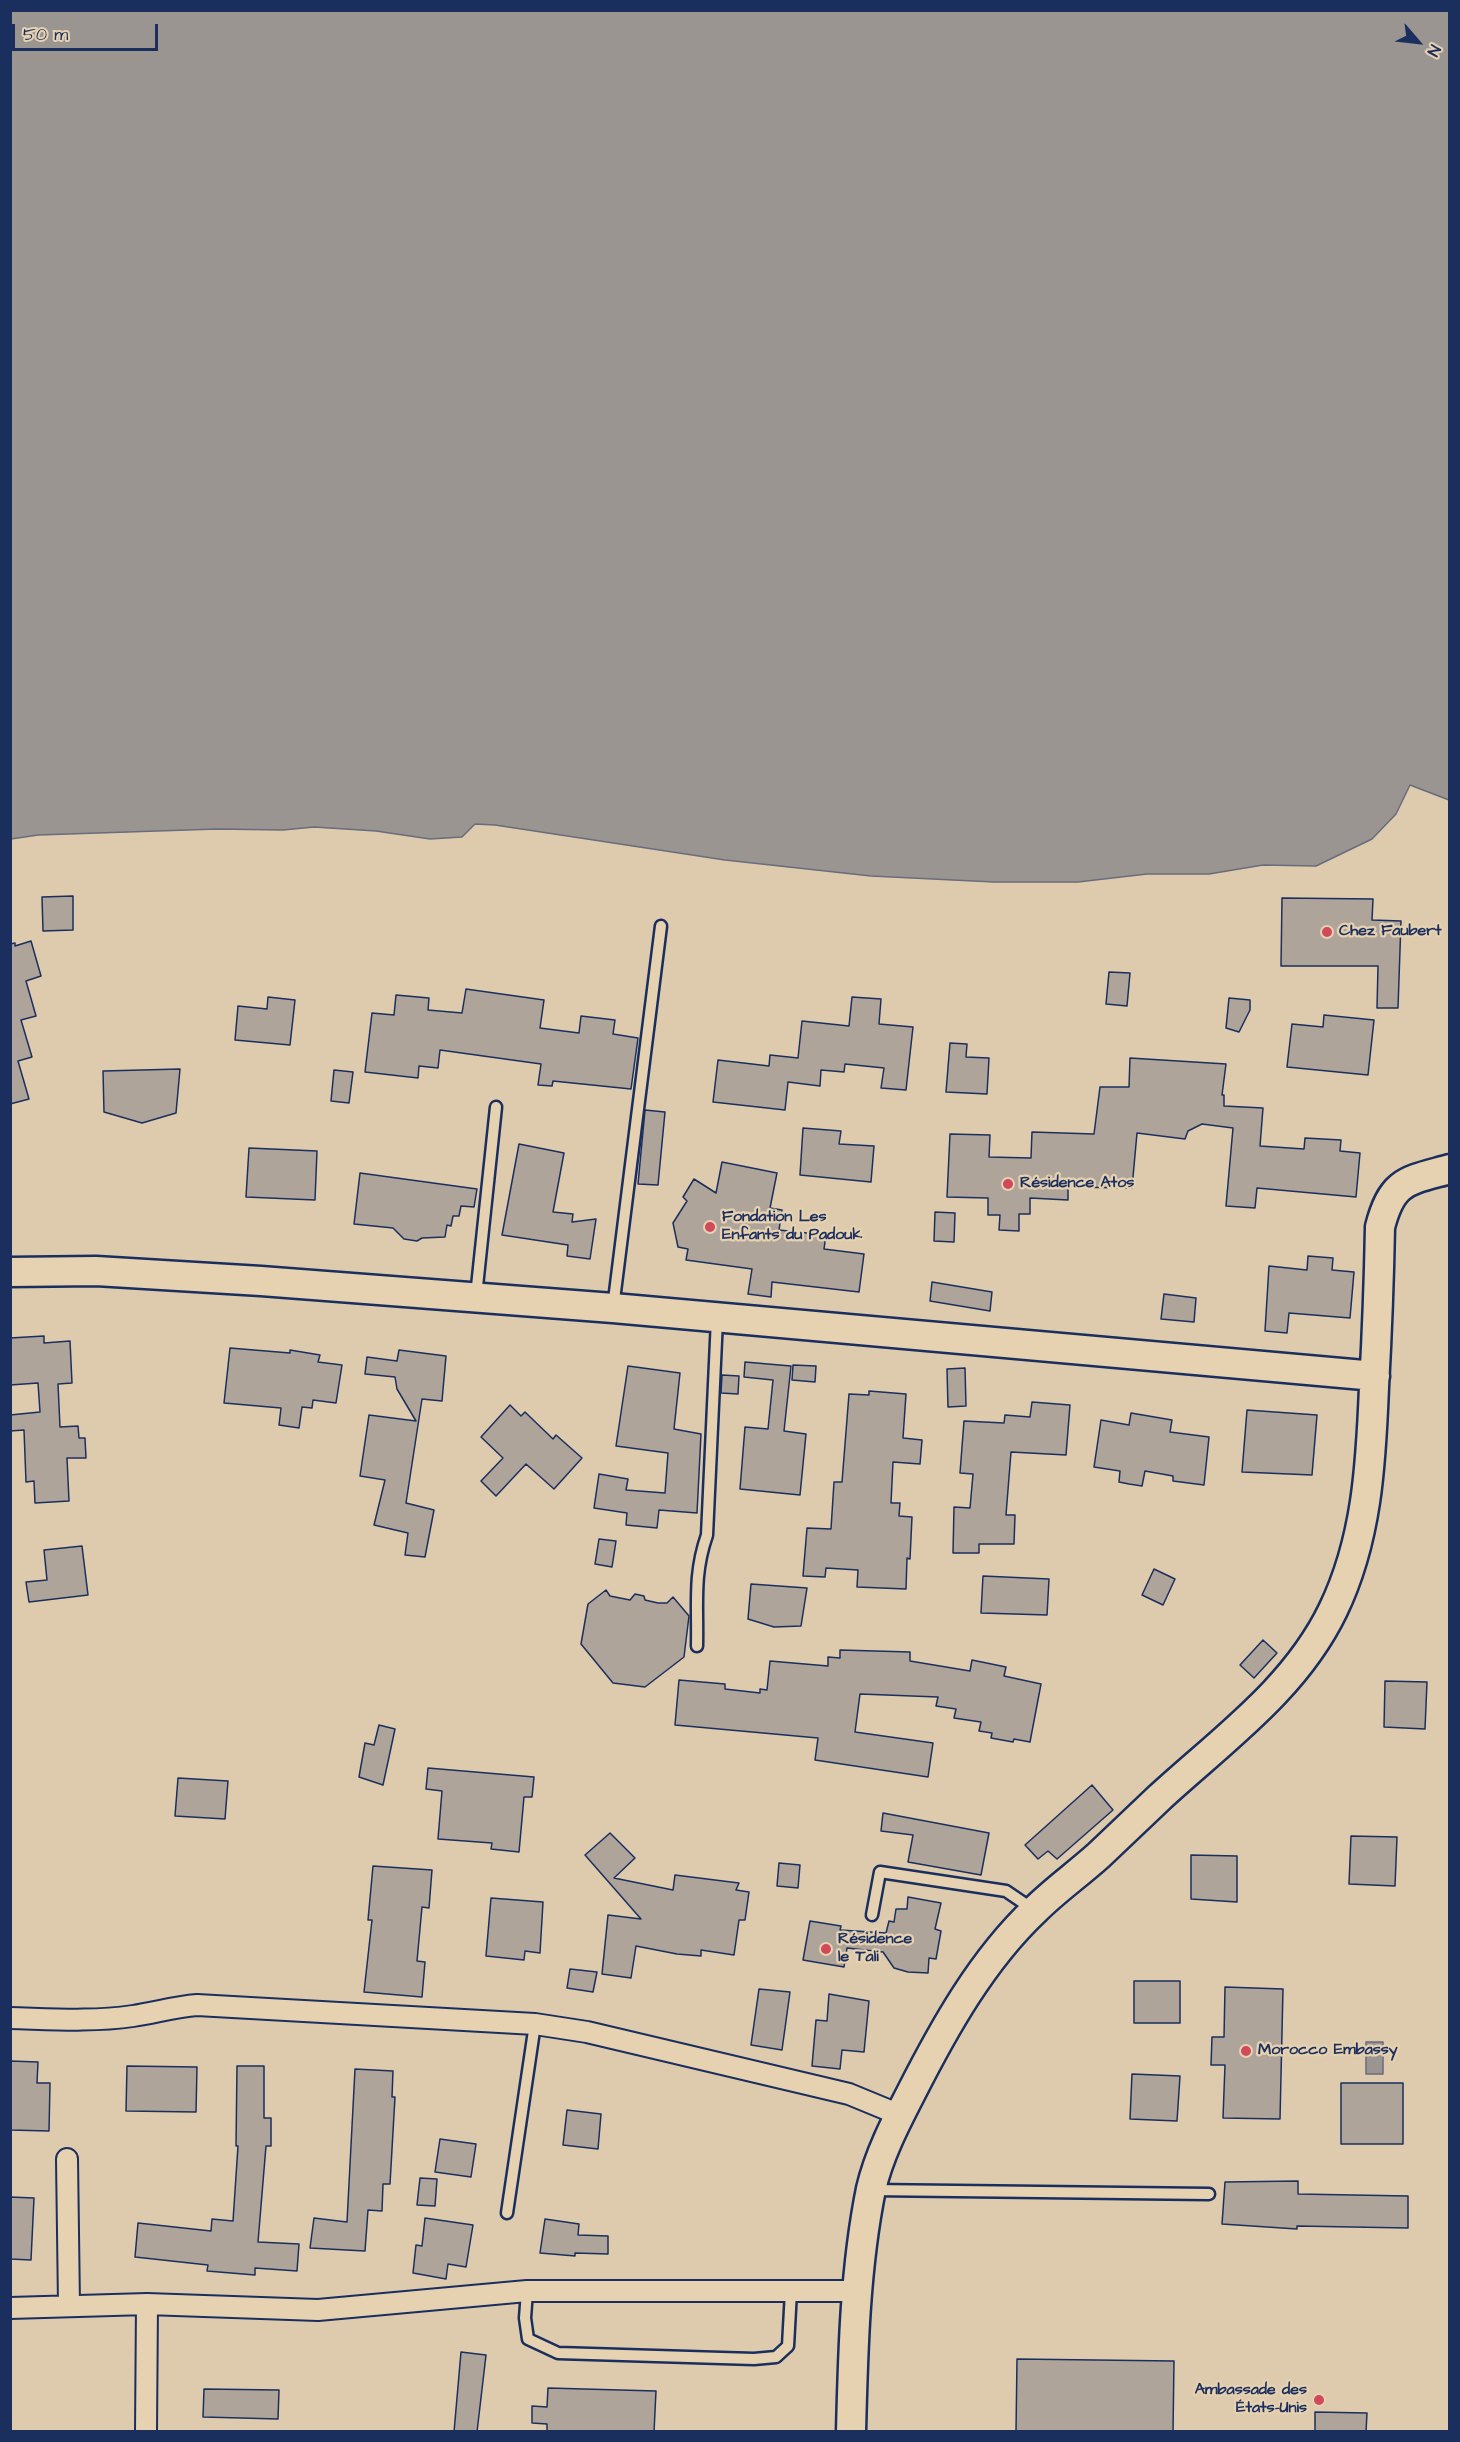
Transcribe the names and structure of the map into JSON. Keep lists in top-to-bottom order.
{
  "places": [
    "Chez Faubert",
    "Résidence Atos",
    "Fondation Les Enfants du Padouk",
    "Résidence le Tali",
    "Morocco Embassy",
    "Ambassade des États-Unis"
  ],
  "scale_bar": "50 m",
  "north": "bottom right"
}
